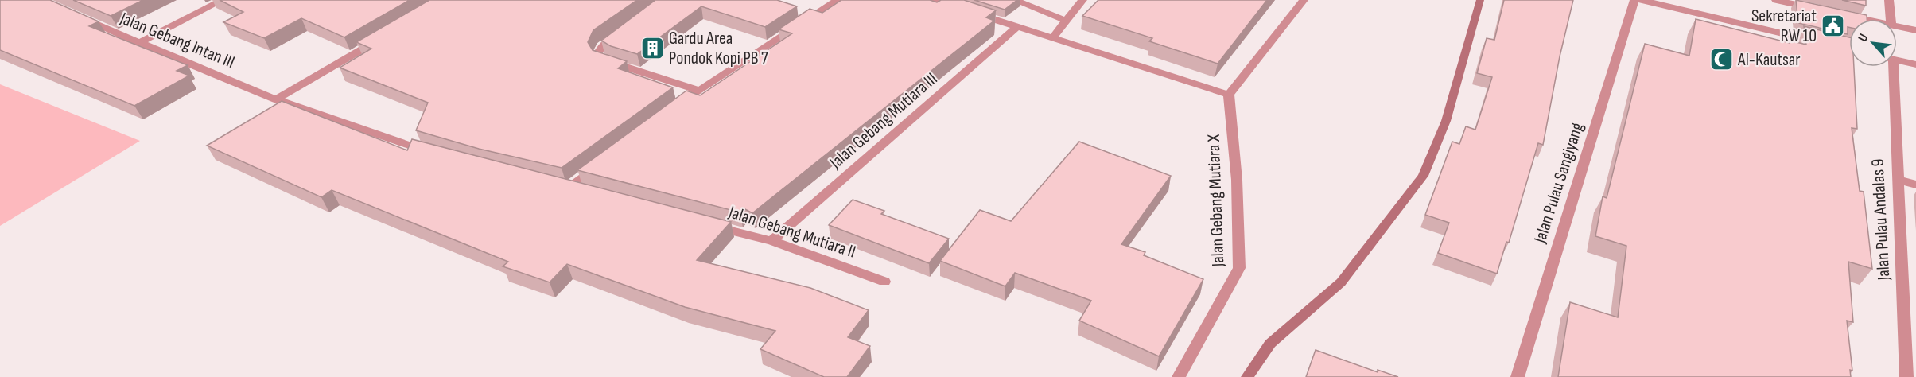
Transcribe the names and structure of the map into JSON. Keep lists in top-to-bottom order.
{
  "streets": {
    "street": [
      "Jalan Gebang Intan III",
      "Jalan Gebang Mutiara III",
      "Jalan Pulau Sangiyang",
      "Jalan Gebang Mutiara X",
      "Jalan Pulau Andalas 9",
      "Jalan Gebang Mutiara II"
    ]
  },
  "crossings": [
    ["Jalan Gebang Mutiara III", "Jalan Gebang Mutiara II"]
  ],
  "places": {
    "public building": ["Sekretariat RW 10"],
    "building": ["Gardu Area Pondok Kopi PB 7"],
    "mosque": ["Al-Kautsar"]
  },
  "north": "top left"
}
